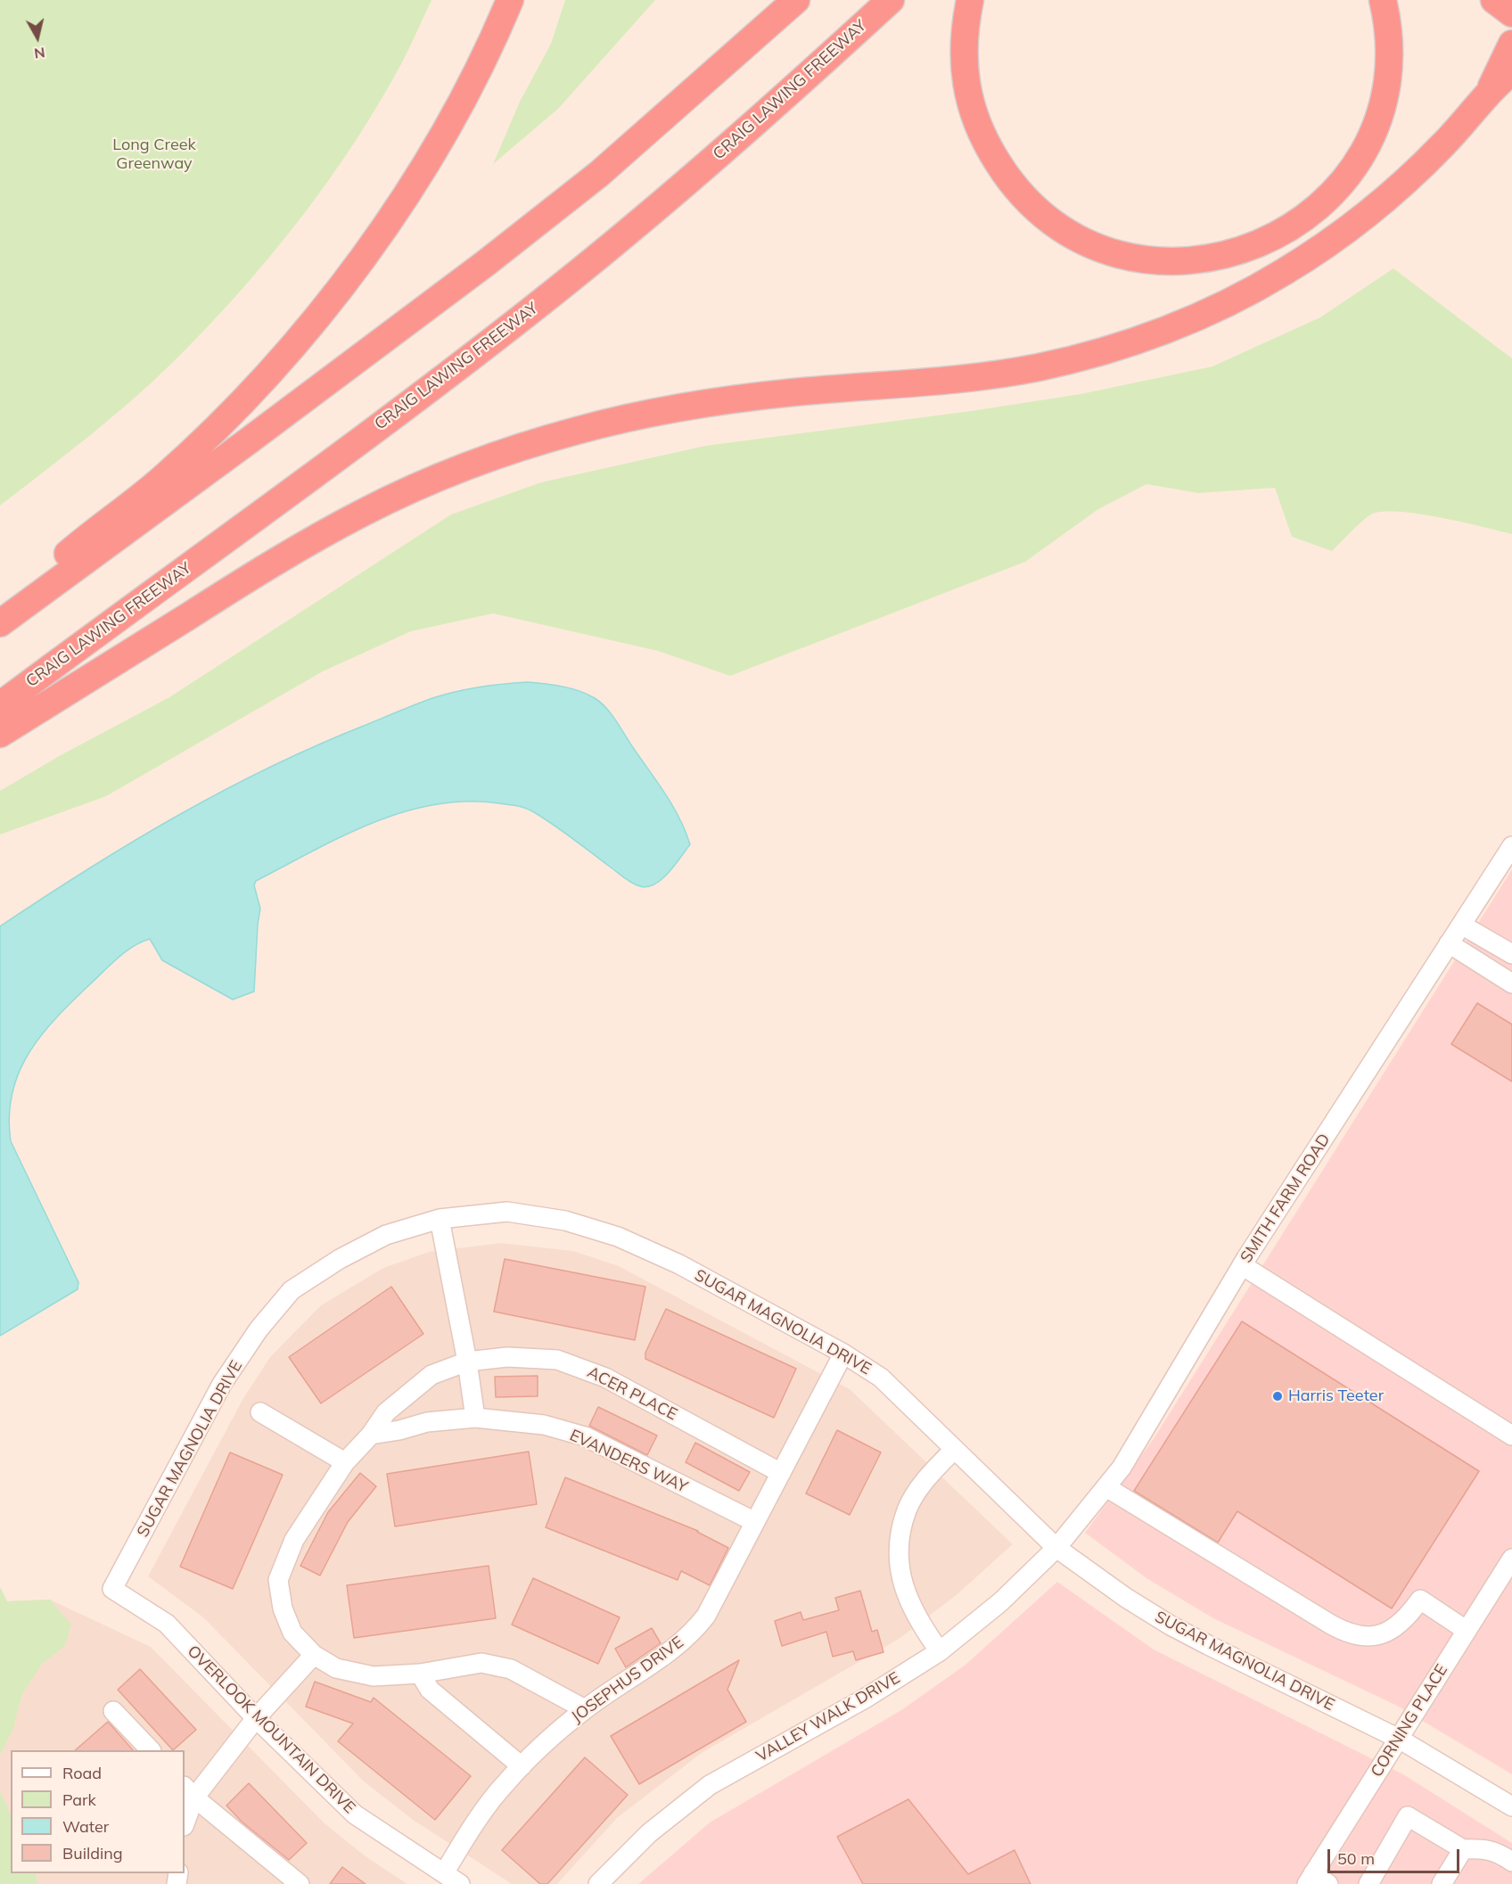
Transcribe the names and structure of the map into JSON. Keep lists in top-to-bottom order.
{
  "streets": {
    "highway": ["CRAIG LAWING FREEWAY"],
    "street": [
      "SMITH FARM ROAD",
      "SUGAR MAGNOLIA DRIVE",
      "ACER PLACE",
      "EVANDERS WAY",
      "JOSEPHUS DRIVE",
      "VALLEY WALK DRIVE",
      "CORNING PLACE",
      "OVERLOOK MOUNTAIN DRIVE"
    ]
  },
  "crossings": [
    ["SMITH FARM ROAD", "SUGAR MAGNOLIA DRIVE"],
    ["SMITH FARM ROAD", "VALLEY WALK DRIVE"],
    ["SUGAR MAGNOLIA DRIVE", "JOSEPHUS DRIVE"],
    ["SUGAR MAGNOLIA DRIVE", "VALLEY WALK DRIVE"],
    ["SUGAR MAGNOLIA DRIVE", "CORNING PLACE"],
    ["SUGAR MAGNOLIA DRIVE", "OVERLOOK MOUNTAIN DRIVE"],
    ["ACER PLACE", "EVANDERS WAY"],
    ["ACER PLACE", "JOSEPHUS DRIVE"],
    ["EVANDERS WAY", "JOSEPHUS DRIVE"],
    ["JOSEPHUS DRIVE", "OVERLOOK MOUNTAIN DRIVE"]
  ],
  "parks": ["Long Creek Greenway"],
  "places": ["Harris Teeter"],
  "legend": [
    "Road",
    "Park",
    "Water",
    "Building"
  ],
  "scale_bar": "50 m",
  "north": "bottom"
}
